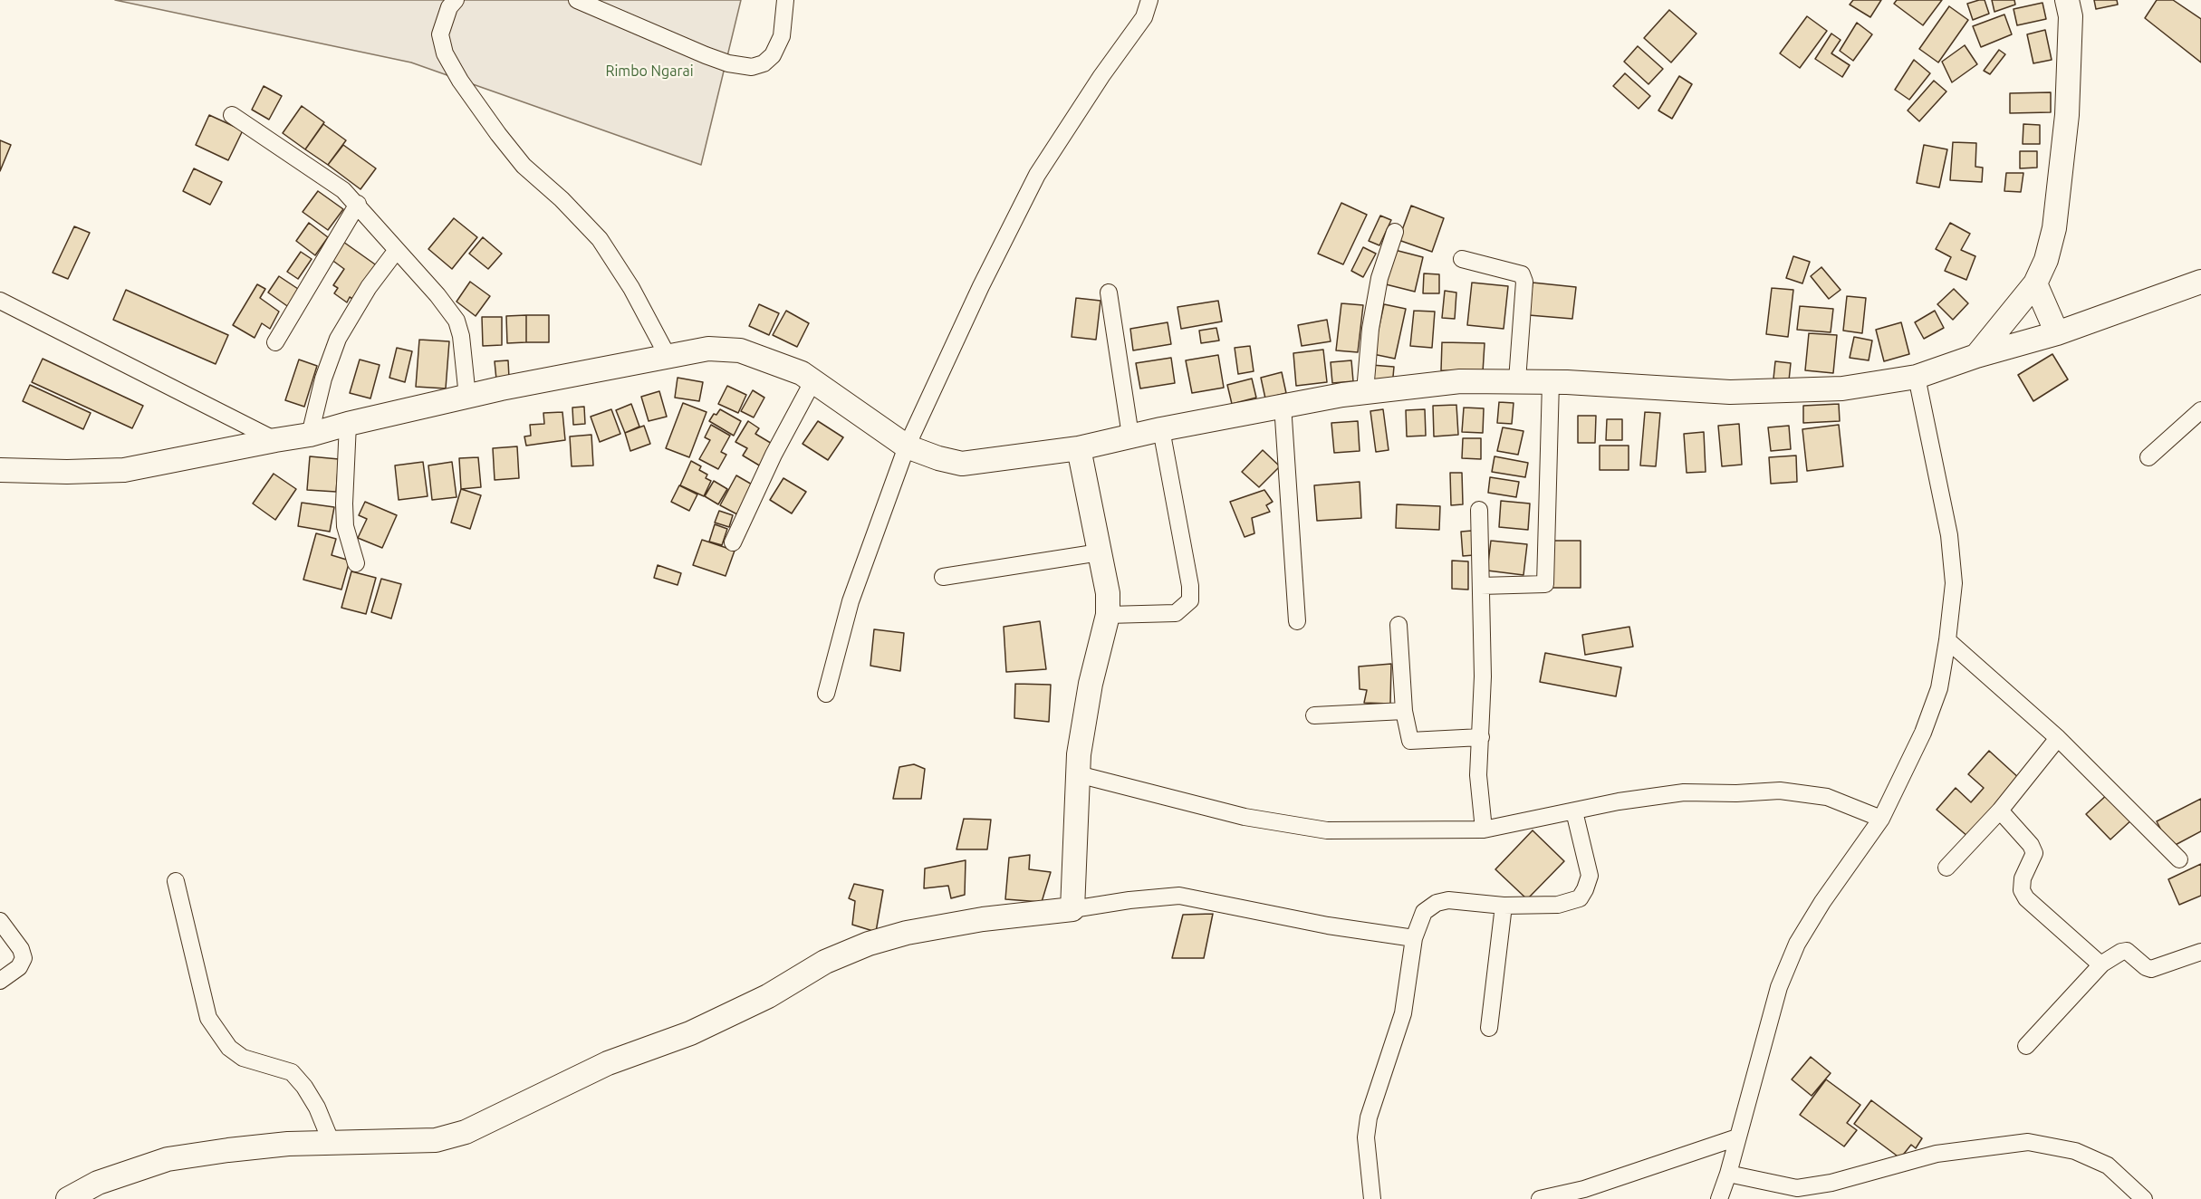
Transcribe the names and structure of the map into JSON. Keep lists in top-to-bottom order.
{
  "parks": ["Rimbo Ngarai"]
}
